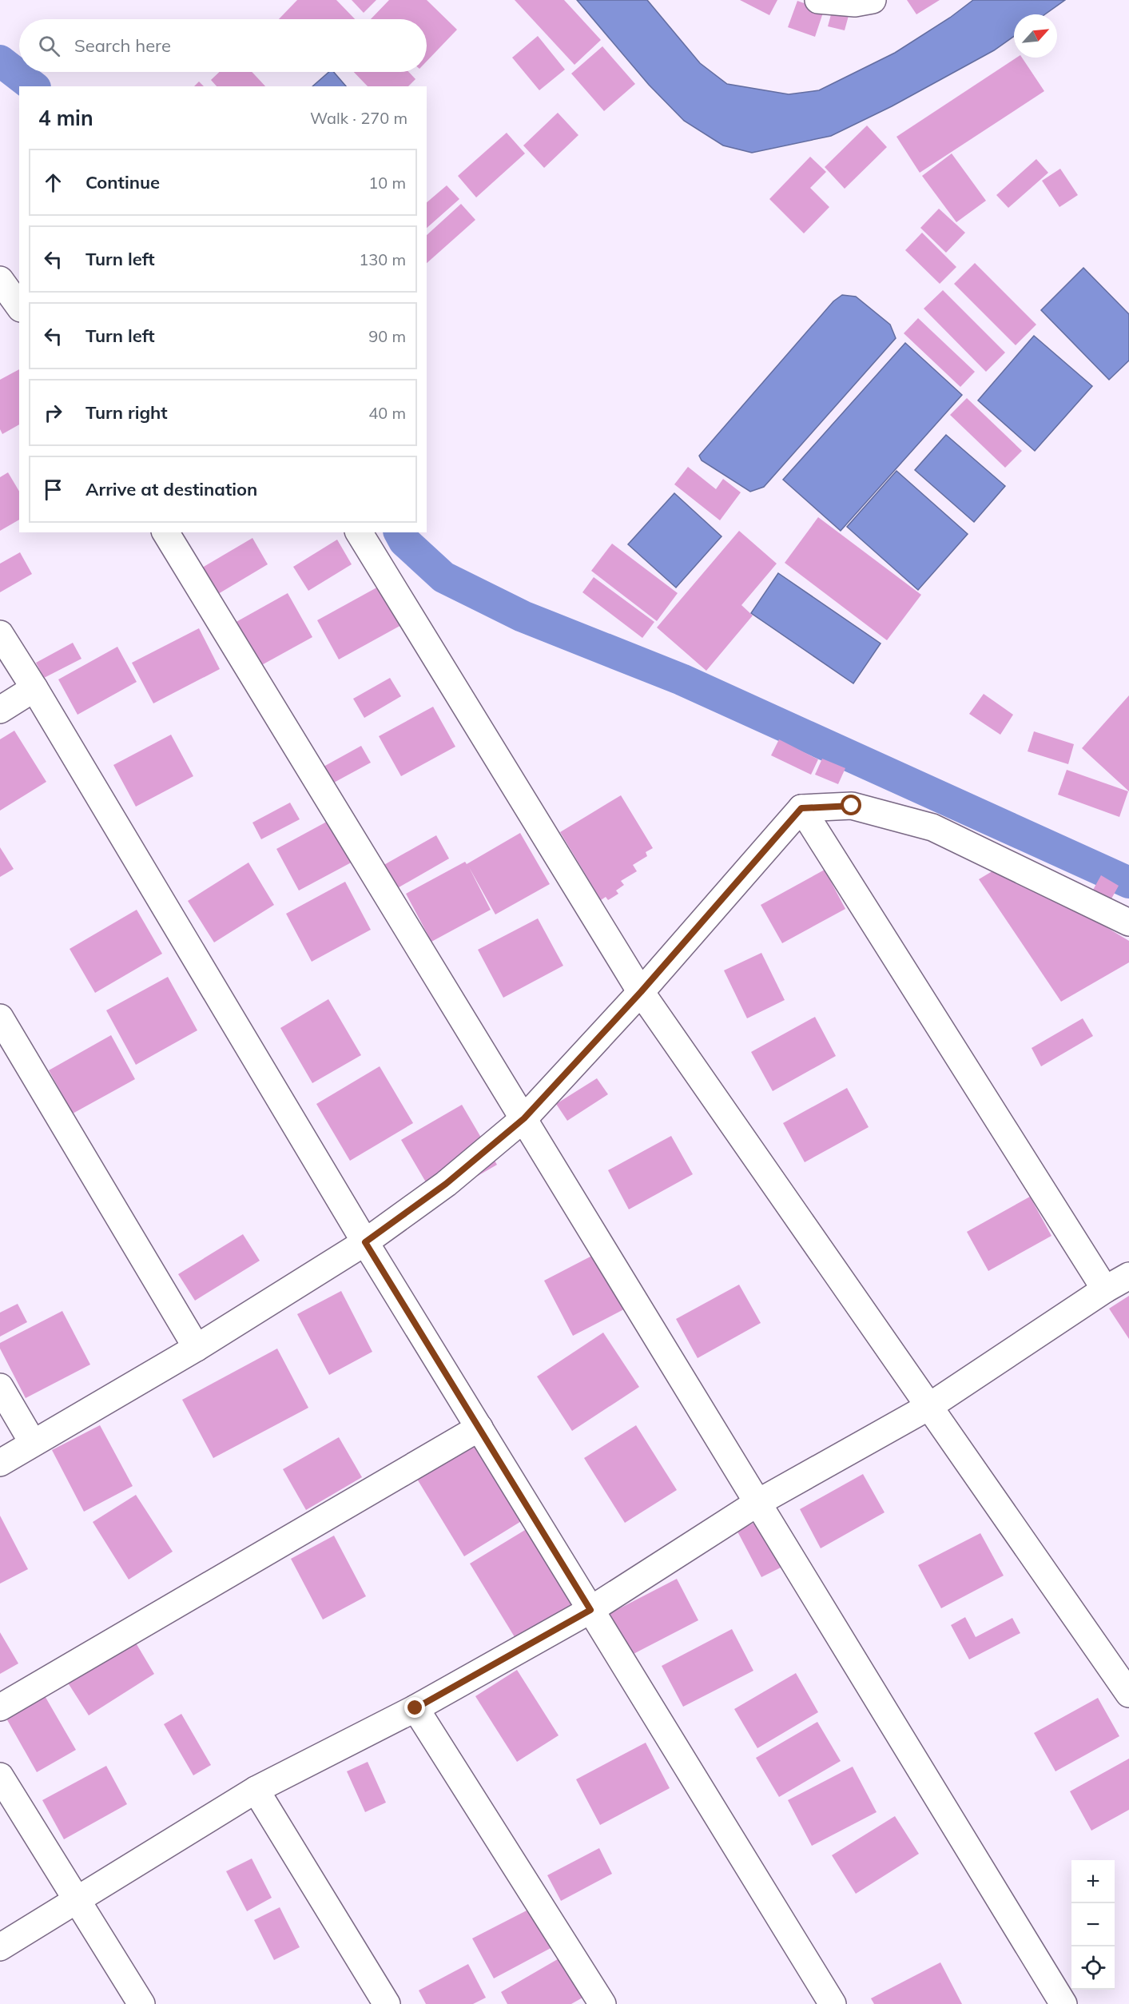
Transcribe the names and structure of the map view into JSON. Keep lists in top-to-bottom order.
{
  "north": "top right",
  "page": {
    "search": "Search here",
    "heading": ["4 min", "Walk · 270 m"],
    "list": [
      ["Continue", "10 m"],
      ["Turn left", "130 m"],
      ["Turn left", "90 m"],
      ["Turn right", "40 m"],
      "Arrive at destination"
    ],
    "map_buttons": ["+", "−"]
  }
}
